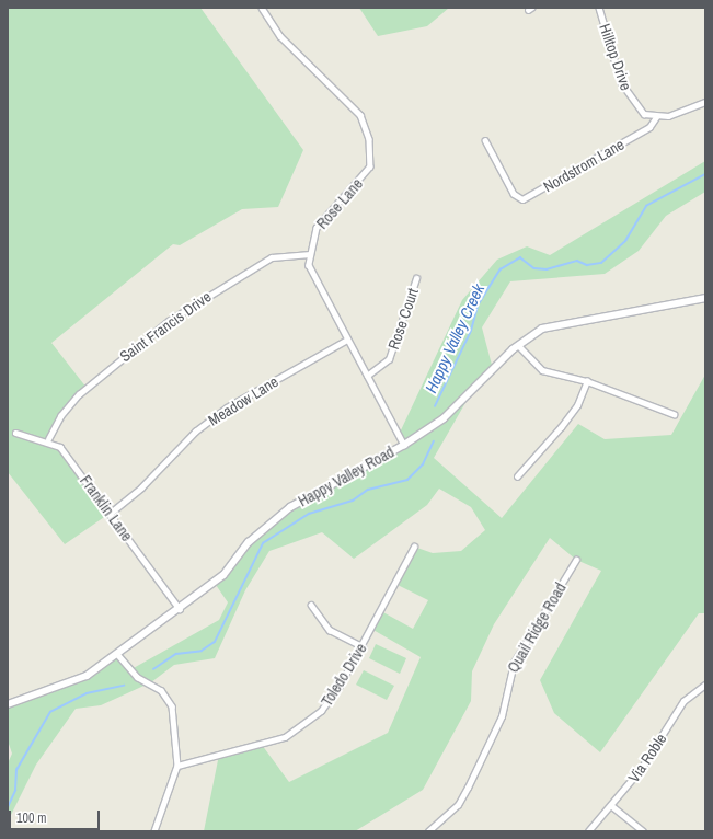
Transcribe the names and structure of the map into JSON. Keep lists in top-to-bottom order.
{
  "streets": {
    "street": [
      "Hilltop Drive",
      "Nordstrom Lane",
      "Rose Lane",
      "Rose Court",
      "Saint Francis Drive",
      "Meadow Lane",
      "Happy Valley Road",
      "Franklin Lane",
      "Quail Ridge Road",
      "Toledo Drive",
      "Via Roble"
    ]
  },
  "crossings": [
    ["Hilltop Drive", "Nordstrom Lane"],
    ["Rose Lane", "Rose Court"],
    ["Rose Lane", "Saint Francis Drive"],
    ["Rose Lane", "Meadow Lane"],
    ["Rose Lane", "Happy Valley Road"],
    ["Saint Francis Drive", "Franklin Lane"],
    ["Meadow Lane", "Franklin Lane"],
    ["Happy Valley Road", "Franklin Lane"]
  ],
  "water": ["Happy Valley Creek"],
  "scale_bar": "100 m"
}
